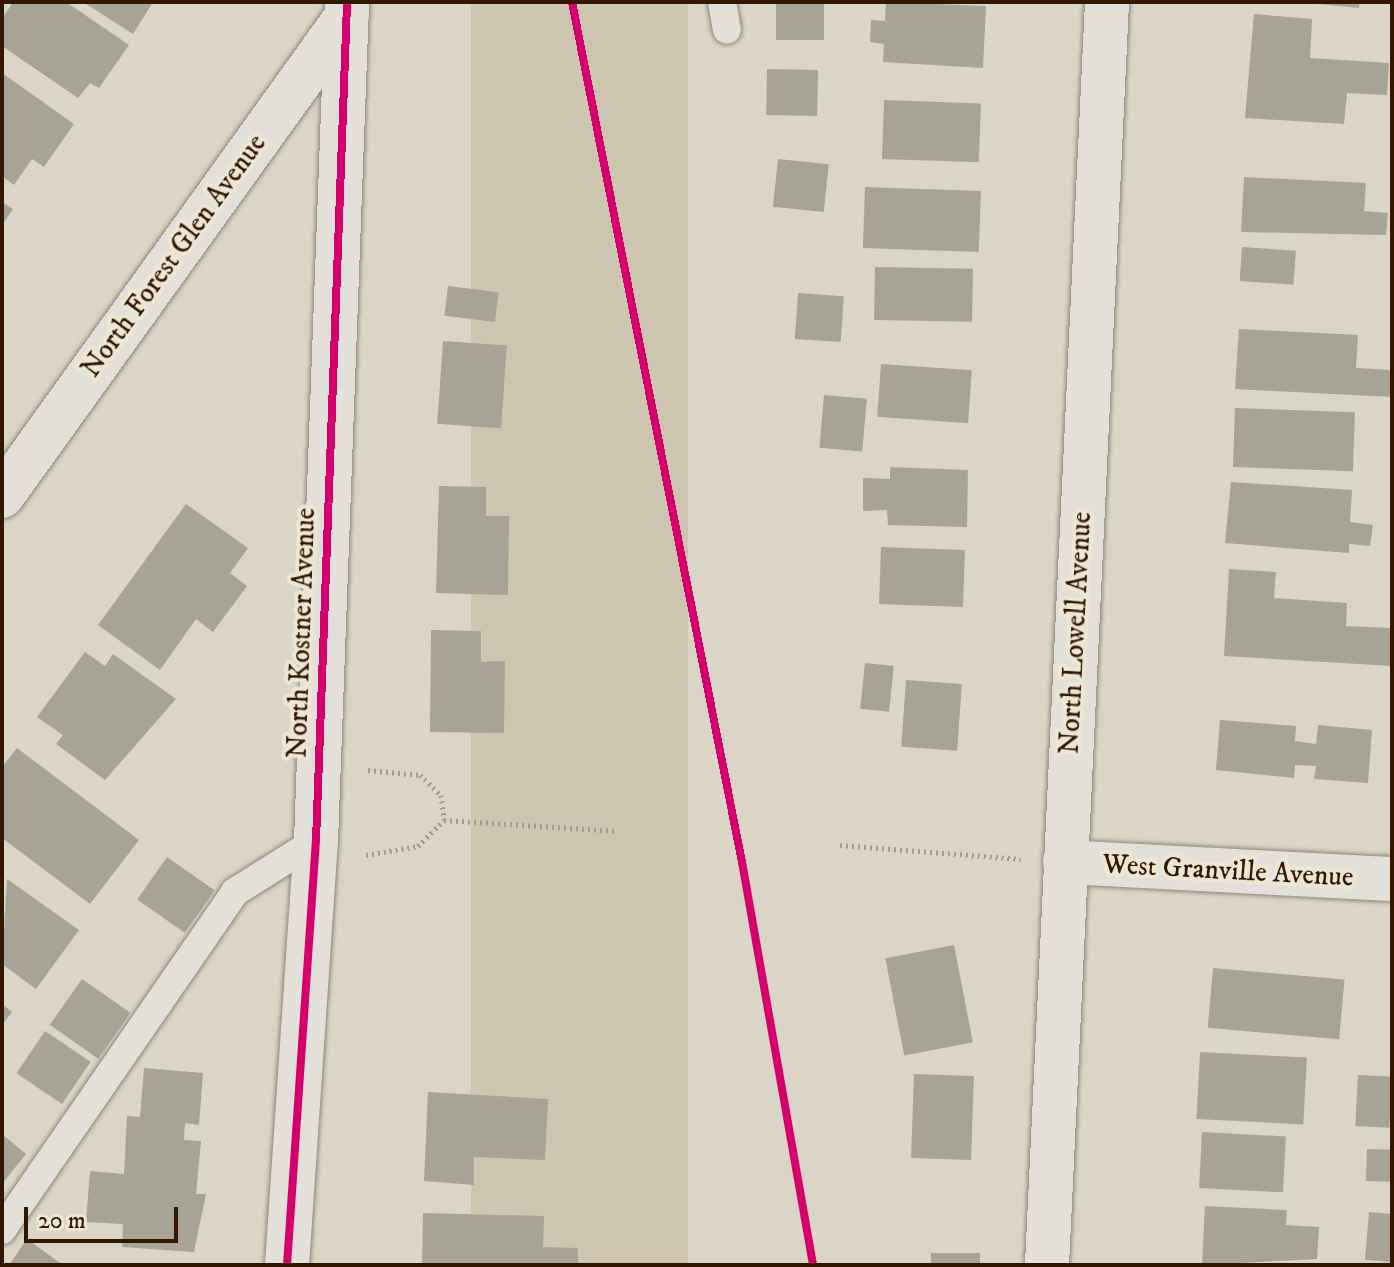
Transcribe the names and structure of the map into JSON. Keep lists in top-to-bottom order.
{
  "streets": {
    "street": [
      "North Forest Glen Avenue",
      "North Kostner Avenue",
      "North Lowell Avenue",
      "West Granville Avenue"
    ]
  },
  "crossings": [
    ["North Forest Glen Avenue", "North Kostner Avenue"],
    ["North Lowell Avenue", "West Granville Avenue"]
  ],
  "scale_bar": "20 m"
}
